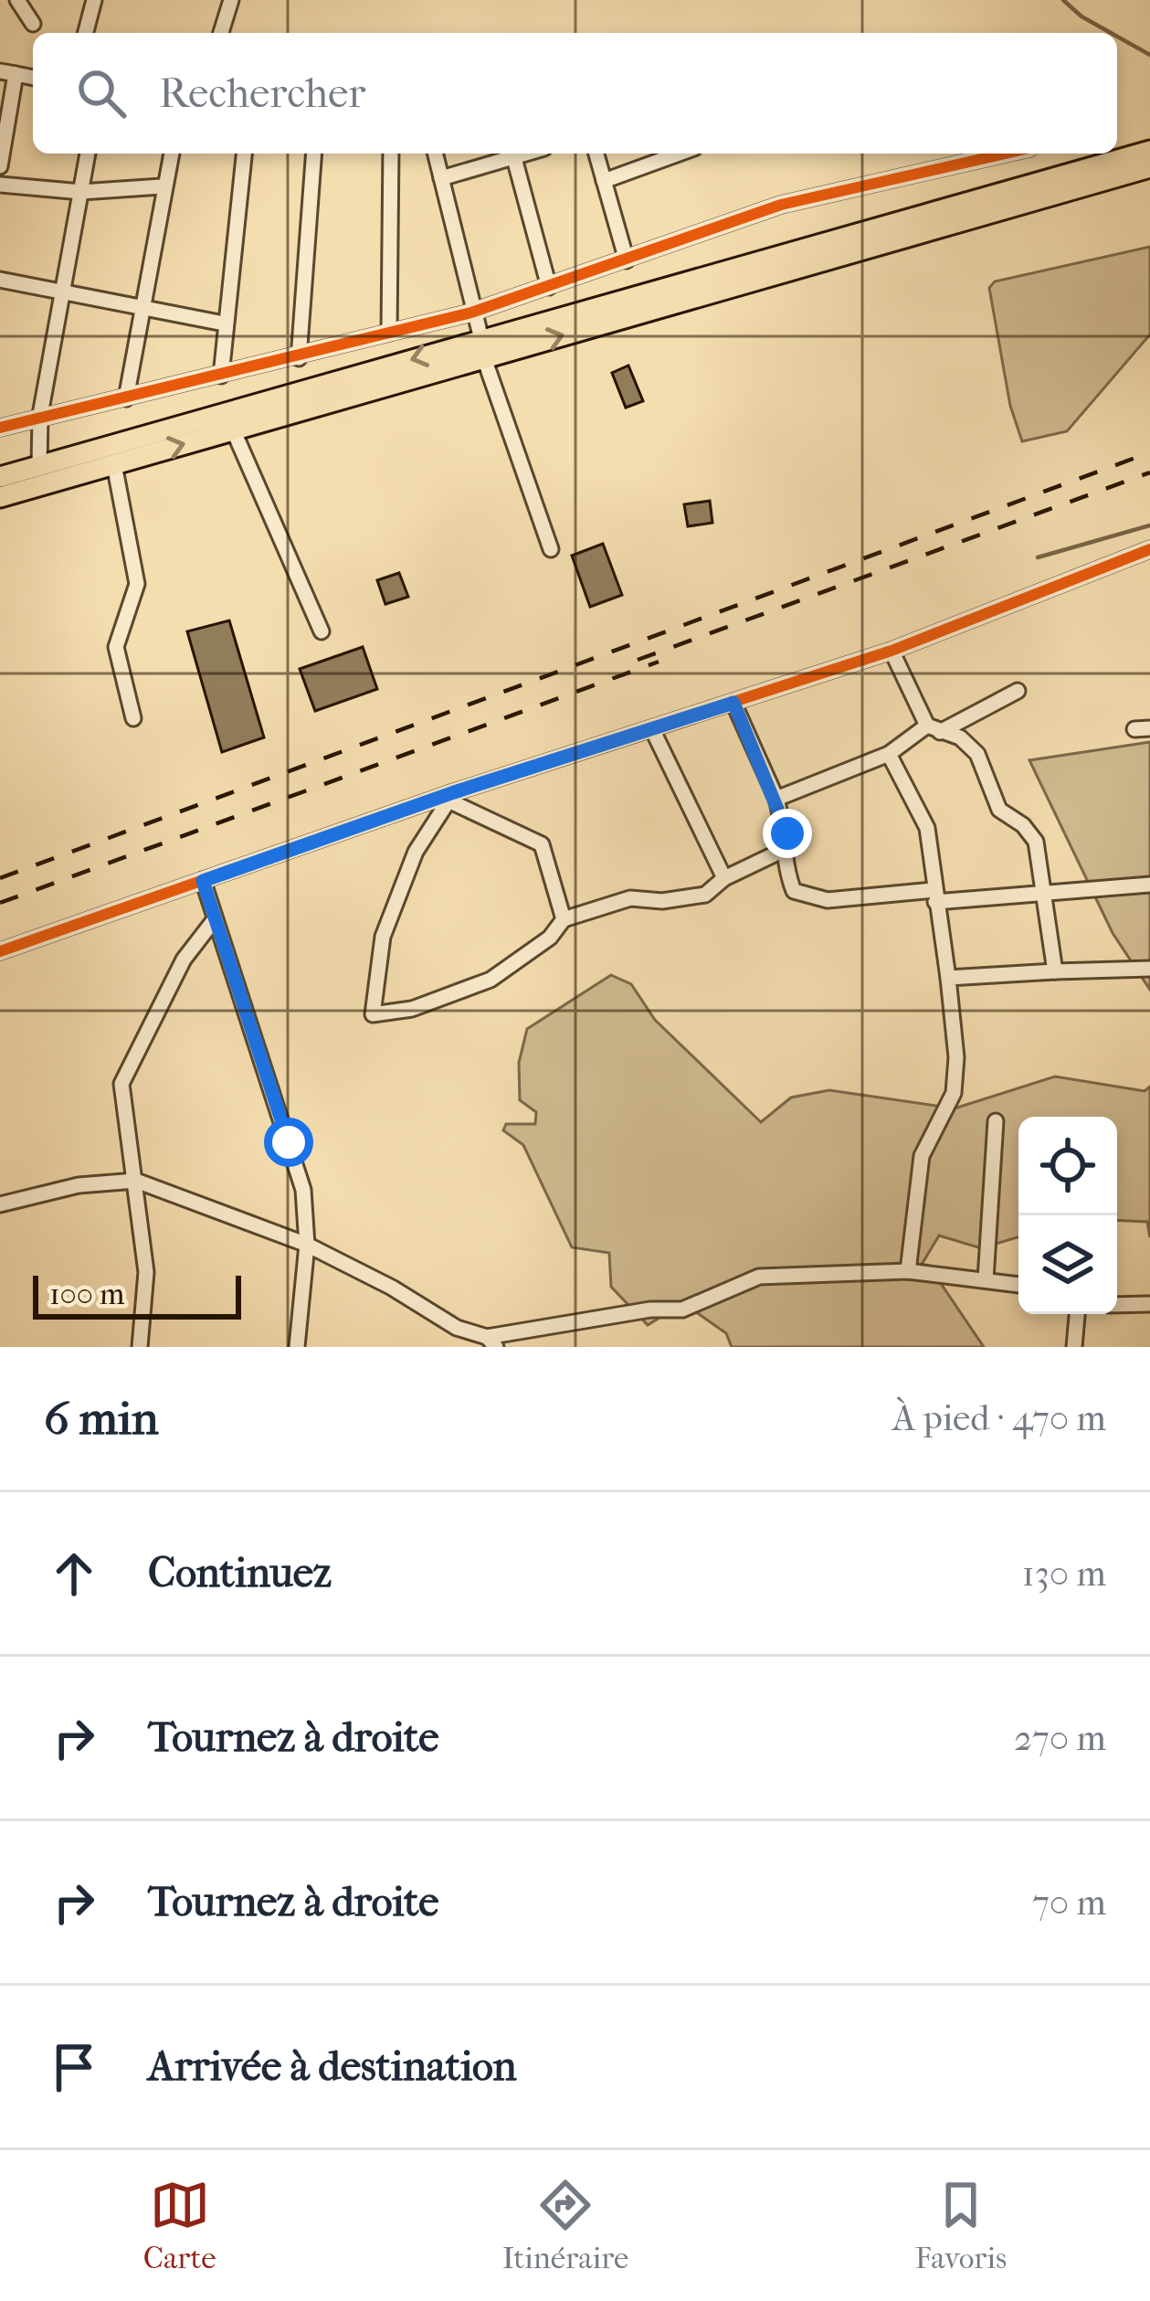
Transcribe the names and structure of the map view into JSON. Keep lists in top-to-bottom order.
{
  "scale_bar": "100 m",
  "page": {
    "search": "Rechercher",
    "scale": "100 m",
    "heading": ["6 min", "À pied · 470 m"],
    "list": [
      ["Continuez", "130 m"],
      ["Tournez à droite", "270 m"],
      ["Tournez à droite", "70 m"],
      "Arrivée à destination"
    ],
    "nav": ["Carte", "Itinéraire", "Favoris"]
  }
}
